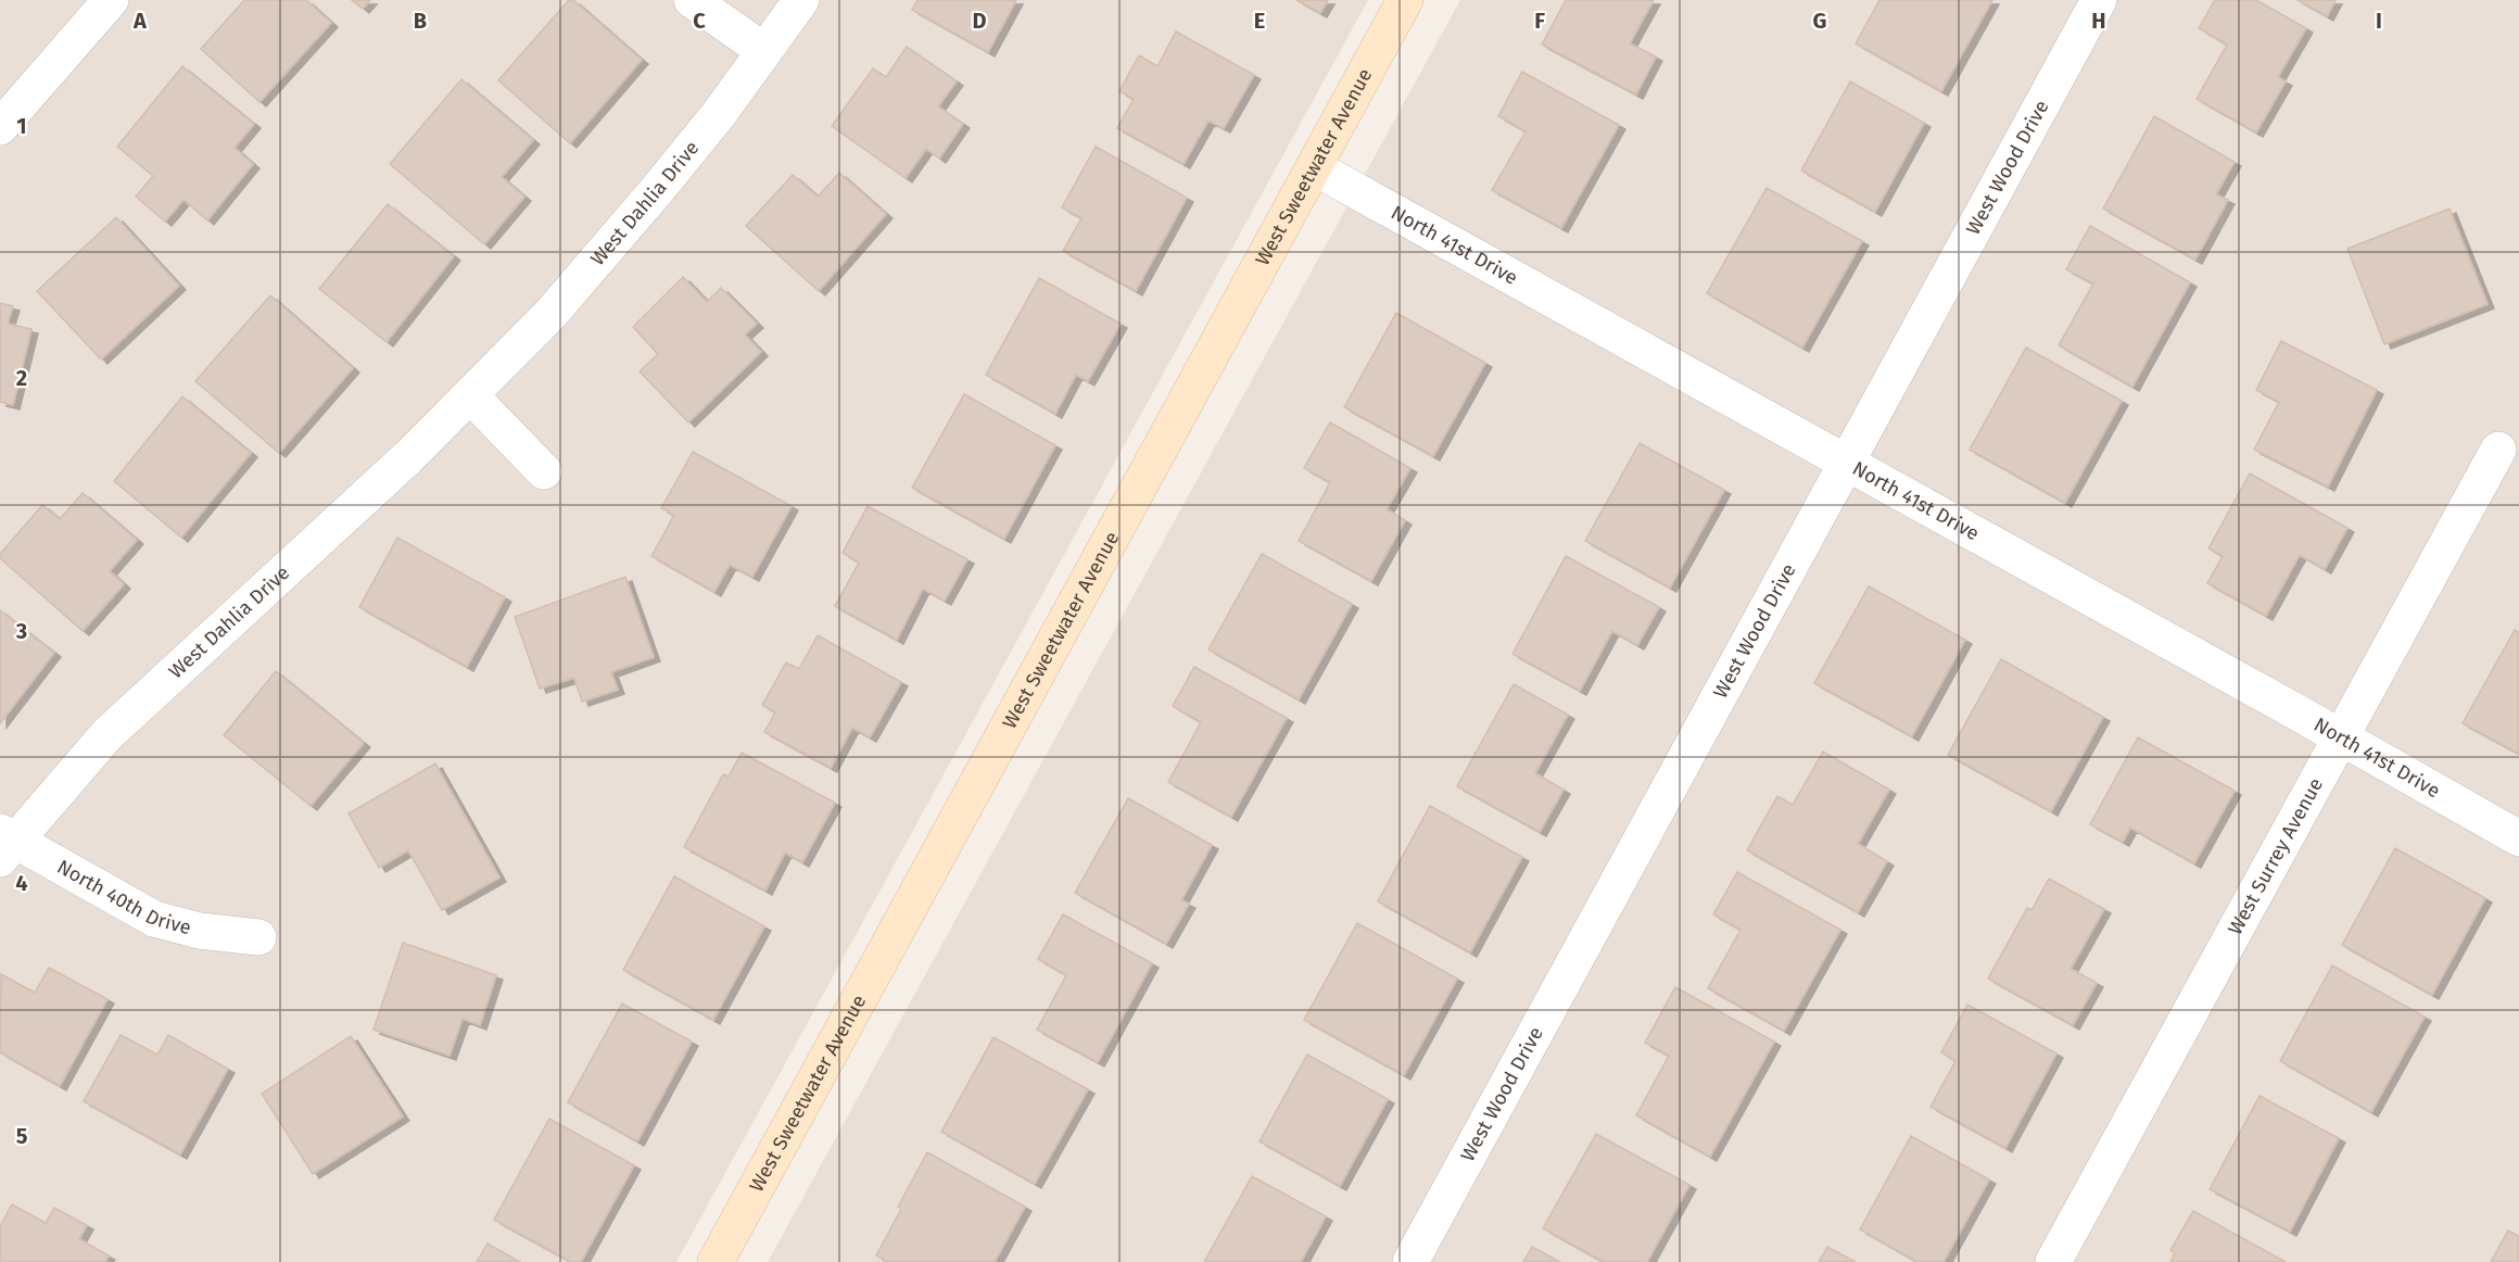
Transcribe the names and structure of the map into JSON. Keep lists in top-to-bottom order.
{
  "streets": {
    "street": [
      "West Wood Drive",
      "West Sweetwater Avenue",
      "West Dahlia Drive",
      "North 41st Drive",
      "West Surrey Avenue",
      "North 40th Drive"
    ]
  },
  "crossings": [
    ["West Wood Drive", "North 41st Drive"],
    ["West Sweetwater Avenue", "North 41st Drive"],
    ["West Dahlia Drive", "North 40th Drive"],
    ["North 41st Drive", "West Surrey Avenue"]
  ],
  "grid": {
    "columns": [
      "A",
      "B",
      "C",
      "D",
      "E",
      "F",
      "G",
      "H",
      "I"
    ],
    "rows": [
      "1",
      "2",
      "3",
      "4",
      "5"
    ]
  }
}
